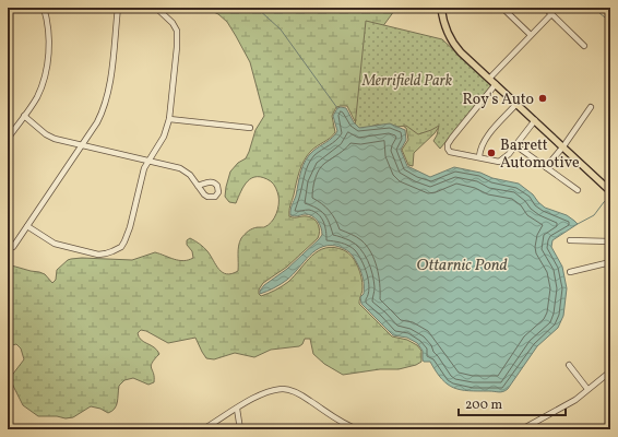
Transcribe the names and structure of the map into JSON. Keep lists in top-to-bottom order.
{
  "water": ["Ottarnic Pond"],
  "parks": ["Merrifield Park"],
  "places": ["Roy's Auto", "Barrett Automotive"],
  "scale_bar": "200 m"
}
